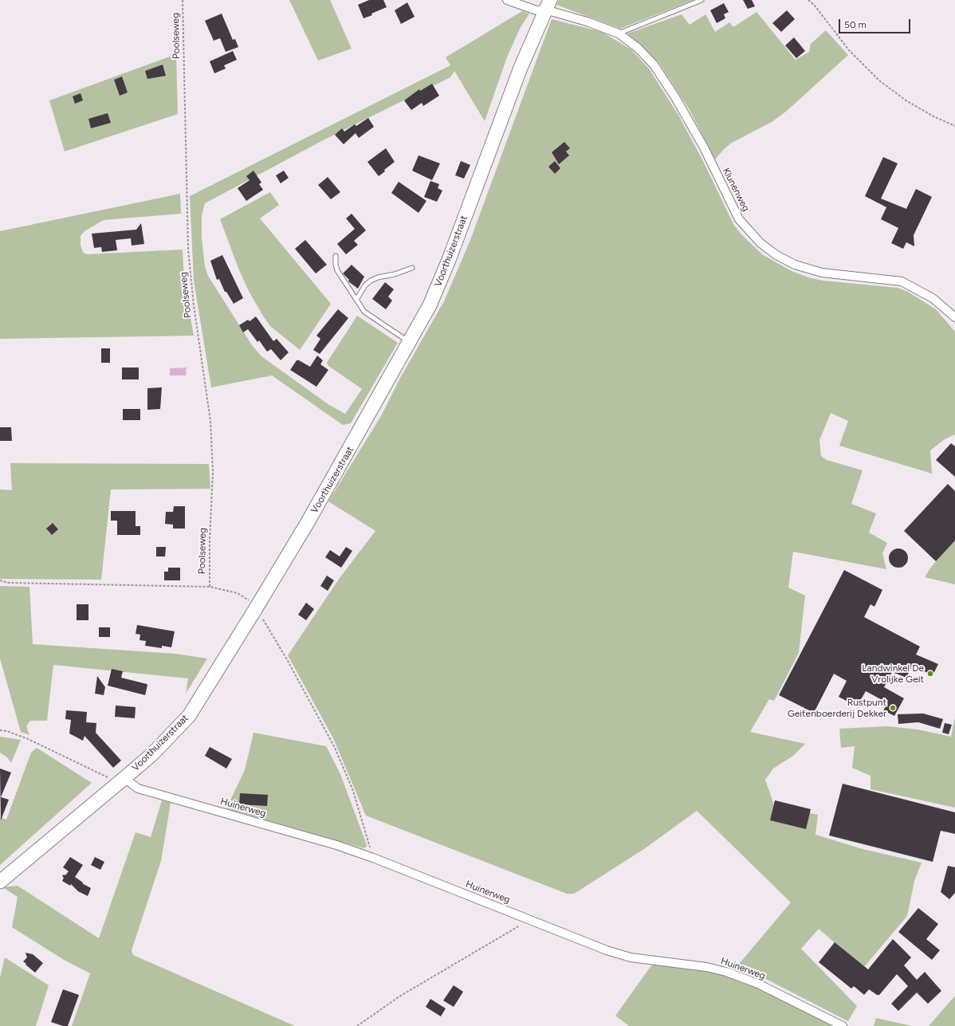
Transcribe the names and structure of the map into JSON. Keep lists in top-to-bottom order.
{
  "streets": {
    "main road": ["Voorthuizerstraat"],
    "street": ["Klunenweg", "Huinerweg"],
    "path": ["Poolseweg"]
  },
  "crossings": [
    ["Klunenweg", "Voorthuizerstraat"],
    ["Voorthuizerstraat", "Huinerweg"]
  ],
  "places": ["Landwinkel De Vrolijke Geit", "Rustpunt Geitenboerderij Dekker"],
  "scale_bar": "50 m"
}
